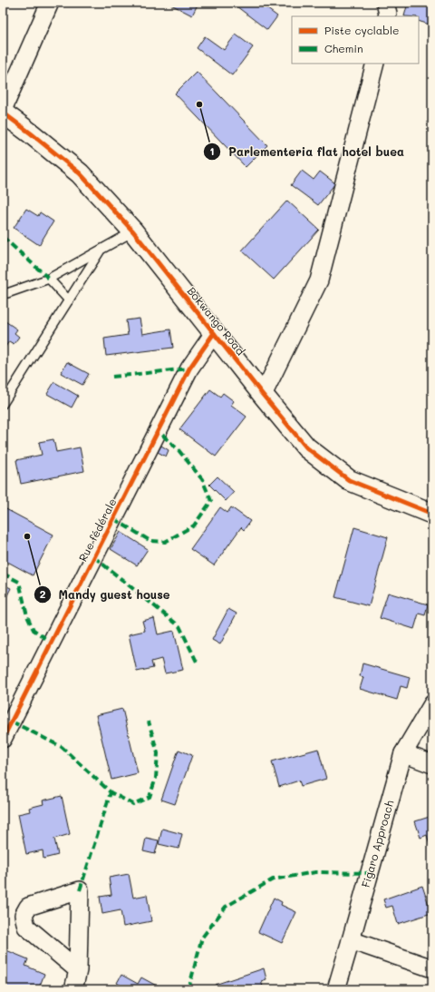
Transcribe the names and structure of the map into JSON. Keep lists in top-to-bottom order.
{
  "streets": {
    "street": ["Bokwango Road", "Rue fédérale", "Figaro Approach"]
  },
  "crossings": [
    ["Bokwango Road", "Rue fédérale"]
  ],
  "places": ["Parlementeria flat hotel buea", "Mandy guest house"],
  "legend": ["Piste cyclable", "Chemin"]
}
